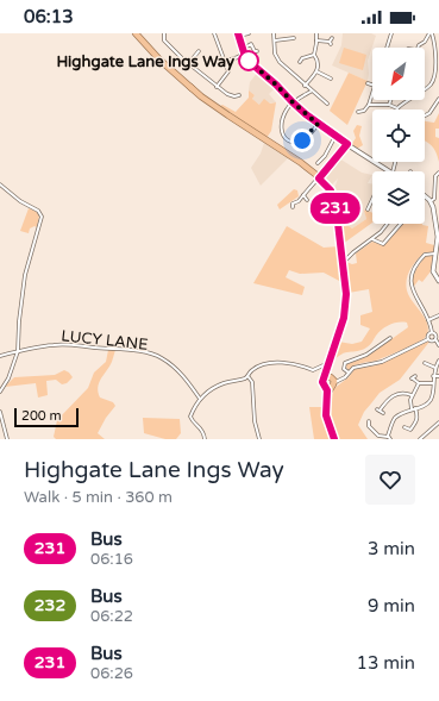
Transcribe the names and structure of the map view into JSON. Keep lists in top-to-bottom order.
{
  "streets": {
    "street": ["LUCY LANE"]
  },
  "places": ["Highgate Lane Ings Way"],
  "lines": ["bus line 231"],
  "scale_bar": "200 m",
  "north": "bottom left",
  "page": {
    "status": "06:13",
    "on_map": "231",
    "scale": "200 m",
    "heading": ["Highgate Lane Ings Way", "Walk · 5 min · 360 m"],
    "list": [
      {
        "mark": "231",
        "name": "Bus",
        "note": "06:16",
        "value": "3 min"
      },
      {
        "mark": "232",
        "name": "Bus",
        "note": "06:22",
        "value": "9 min"
      },
      {
        "mark": "231",
        "name": "Bus",
        "note": "06:26",
        "value": "13 min"
      }
    ]
  }
}
